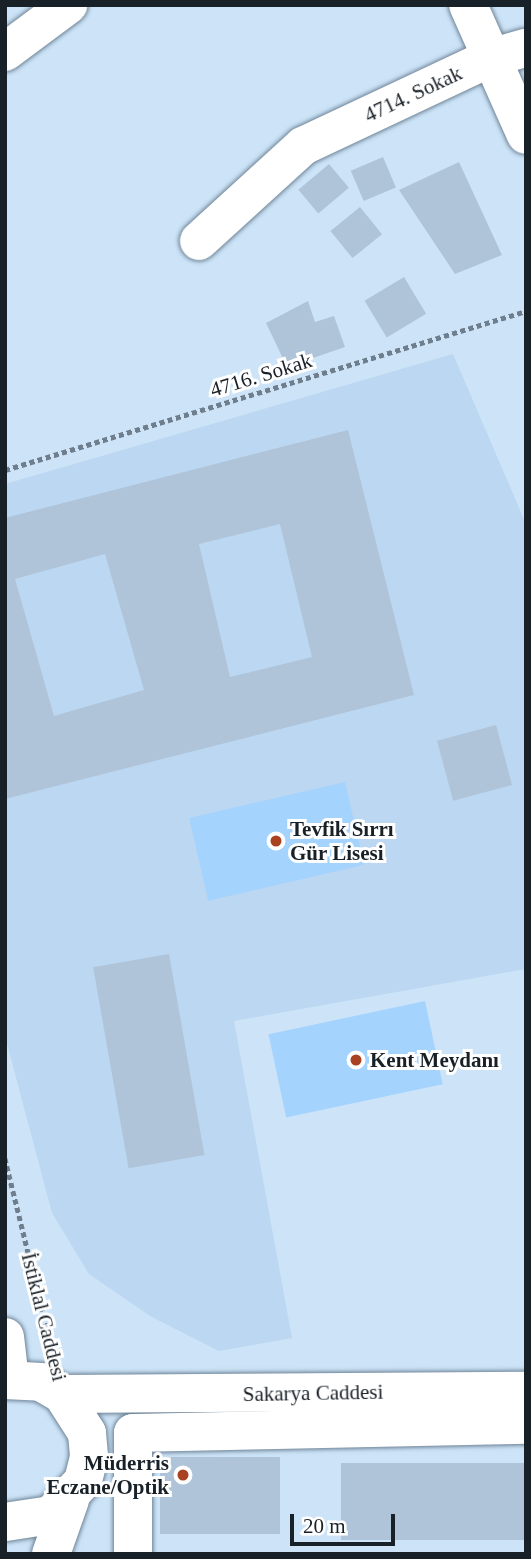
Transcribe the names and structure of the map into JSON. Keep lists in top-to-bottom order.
{
  "streets": {
    "street": ["4714. Sokak", "İstiklal Caddesi", "Sakarya Caddesi"],
    "path": ["4716. Sokak"]
  },
  "crossings": [
    ["İstiklal Caddesi", "Sakarya Caddesi"]
  ],
  "places": ["Tevfik Sırrı Gür Lisesi", "Kent Meydanı", "Müderris Eczane/Optik"],
  "scale_bar": "20 m"
}
